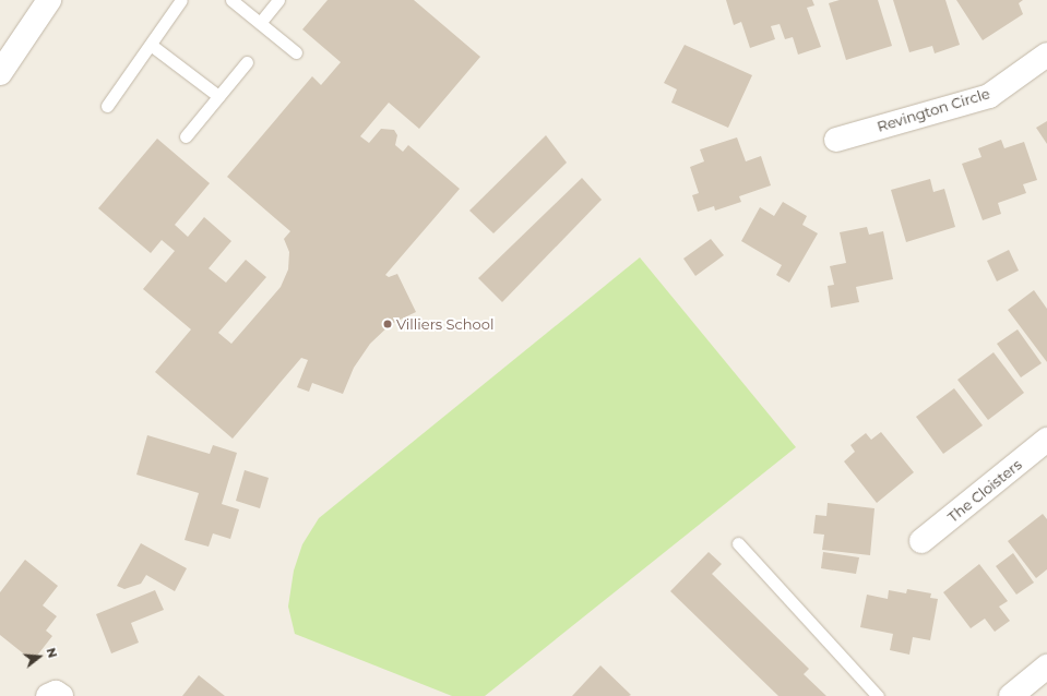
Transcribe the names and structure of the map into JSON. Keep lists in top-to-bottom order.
{
  "streets": {
    "street": ["Revington Circle", "The Cloisters"]
  },
  "places": ["Villiers School"],
  "north": "right"
}
